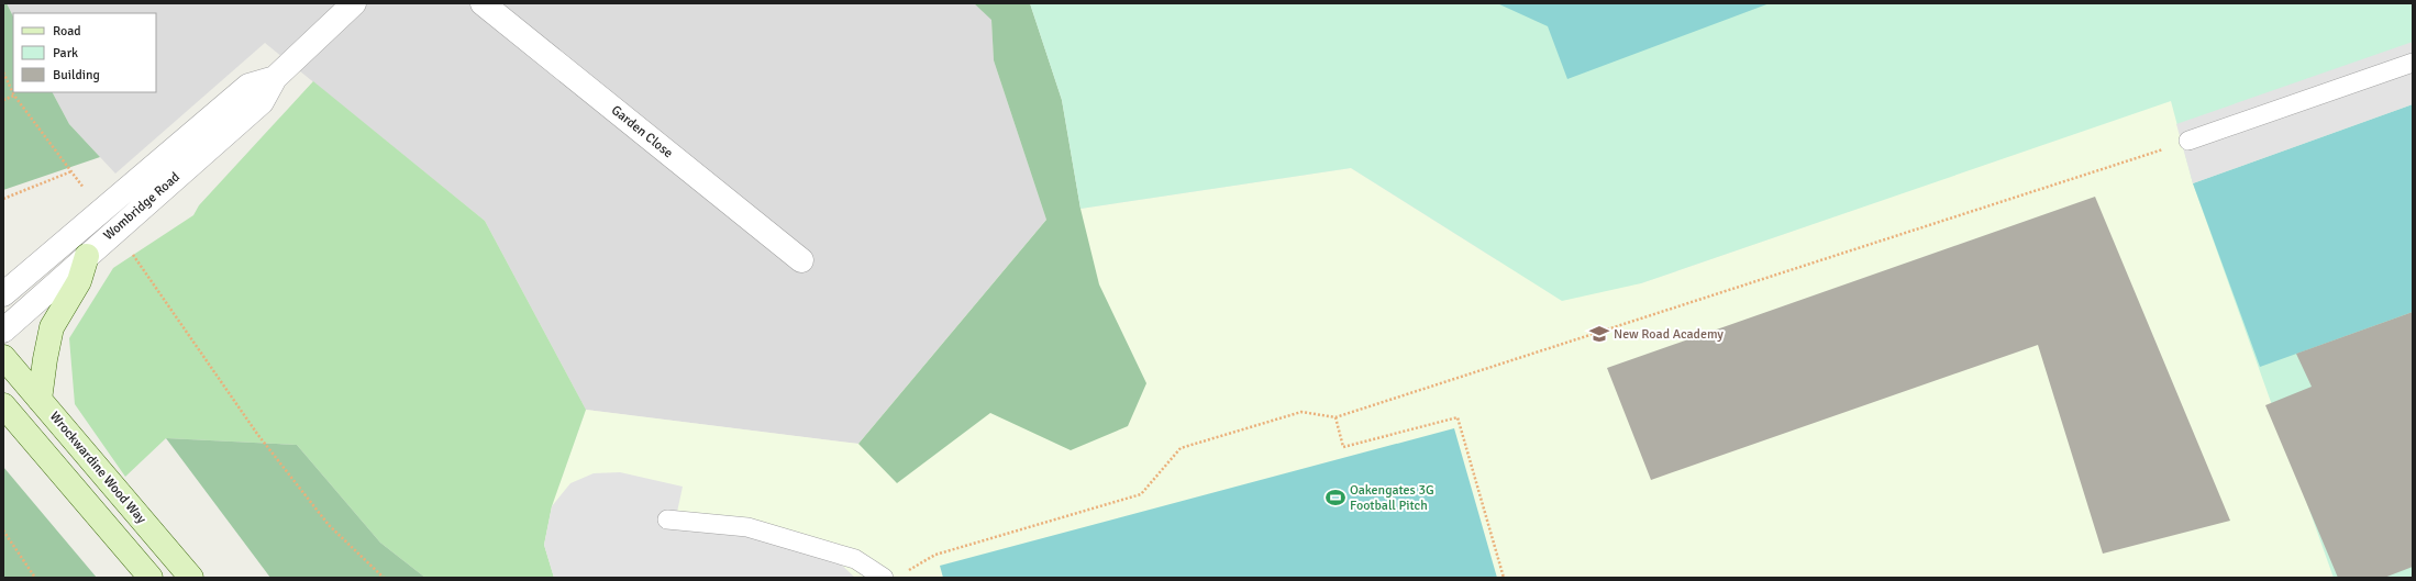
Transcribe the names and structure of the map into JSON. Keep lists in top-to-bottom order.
{
  "streets": {
    "main road": ["Wrockwardine Wood Way"],
    "street": ["Garden Close", "Wombridge Road"]
  },
  "places": {
    "school or university": ["New Road Academy"],
    "sports": ["Oakengates 3G Football Pitch"]
  },
  "legend": ["Road", "Park", "Building"]
}
